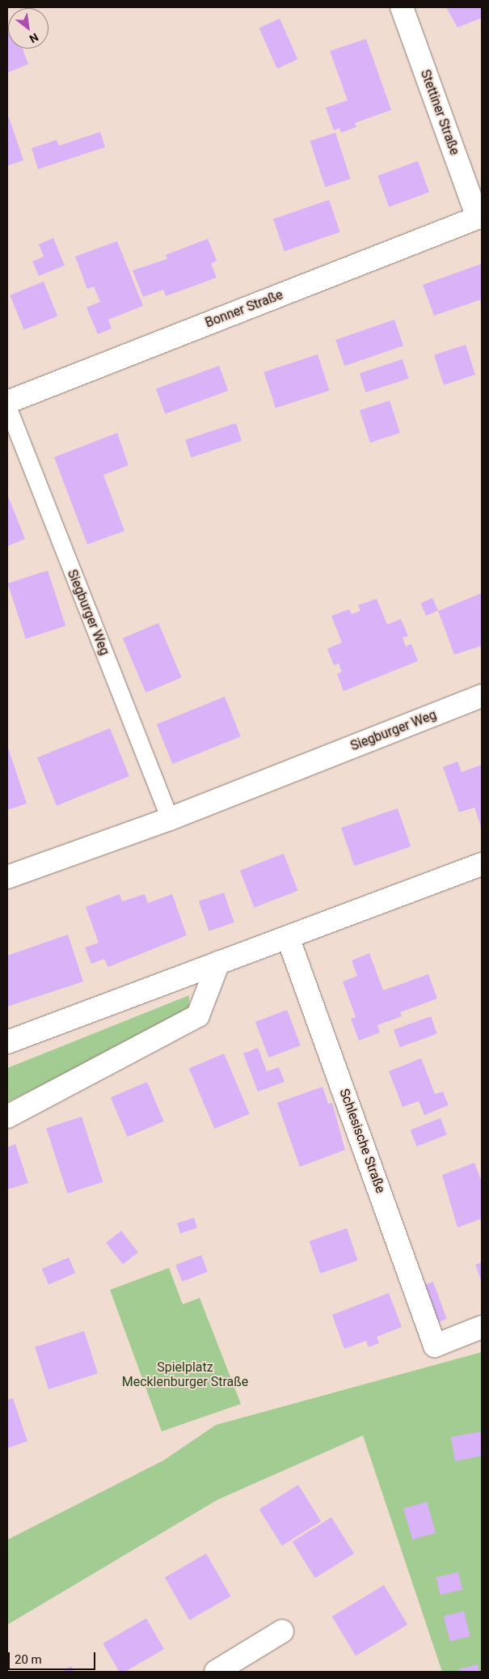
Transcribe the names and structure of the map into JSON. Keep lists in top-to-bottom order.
{
  "streets": {
    "street": [
      "Stettiner Straße",
      "Bonner Straße",
      "Siegburger Weg",
      "Schlesische Straße"
    ]
  },
  "crossings": [
    ["Stettiner Straße", "Bonner Straße"]
  ],
  "parks": ["Spielplatz Mecklenburger Straße"],
  "scale_bar": "20 m",
  "north": "bottom right"
}
